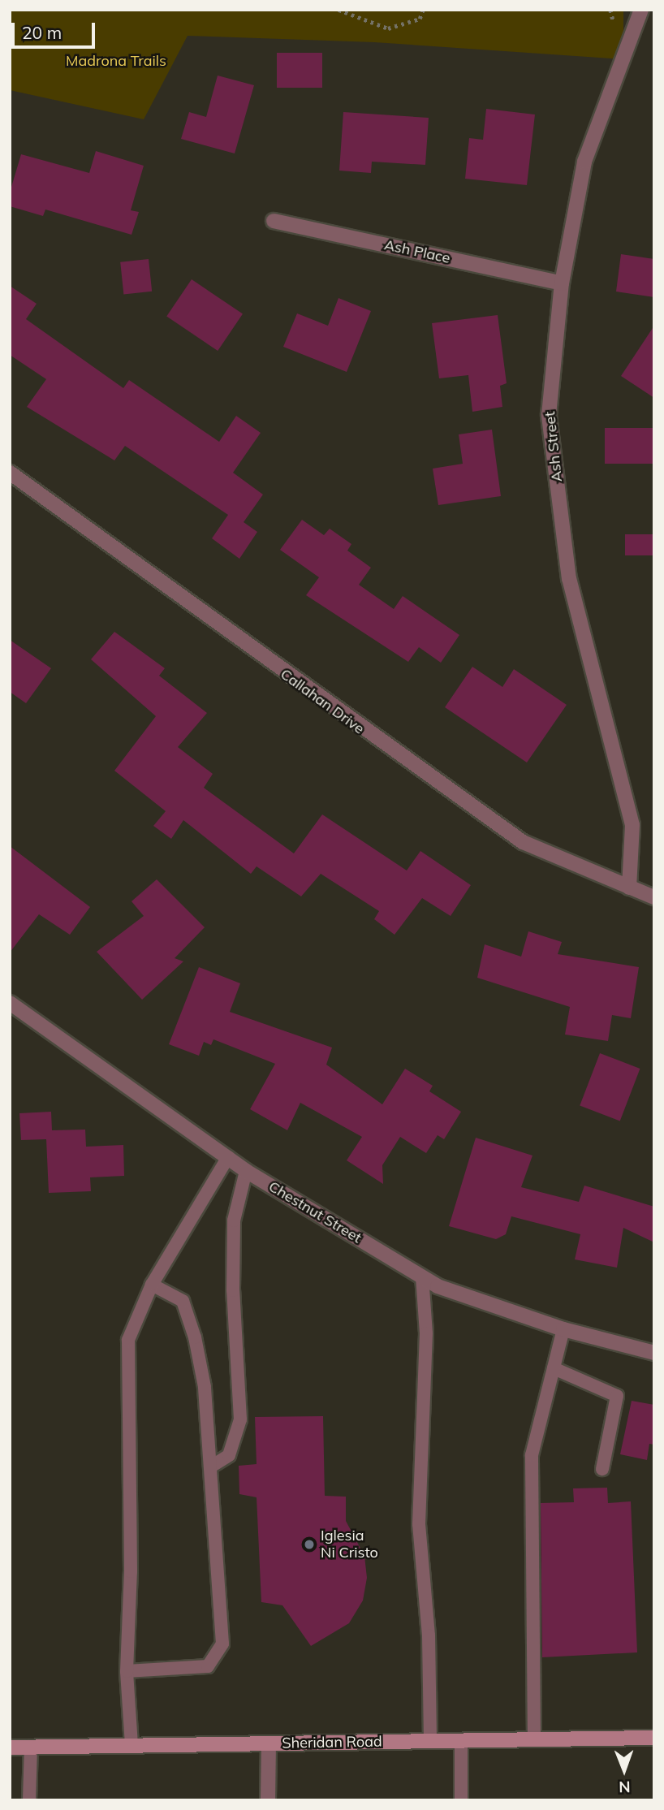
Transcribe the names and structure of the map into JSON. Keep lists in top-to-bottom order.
{
  "streets": {
    "main road": ["Sheridan Road"],
    "street": [
      "Ash Place",
      "Ash Street",
      "Callahan Drive",
      "Chestnut Street"
    ]
  },
  "crossings": [
    ["Ash Place", "Ash Street"],
    ["Ash Street", "Callahan Drive"]
  ],
  "parks": ["Madrona Trails"],
  "places": ["Iglesia Ni Cristo"],
  "scale_bar": "20 m",
  "north": "bottom"
}
